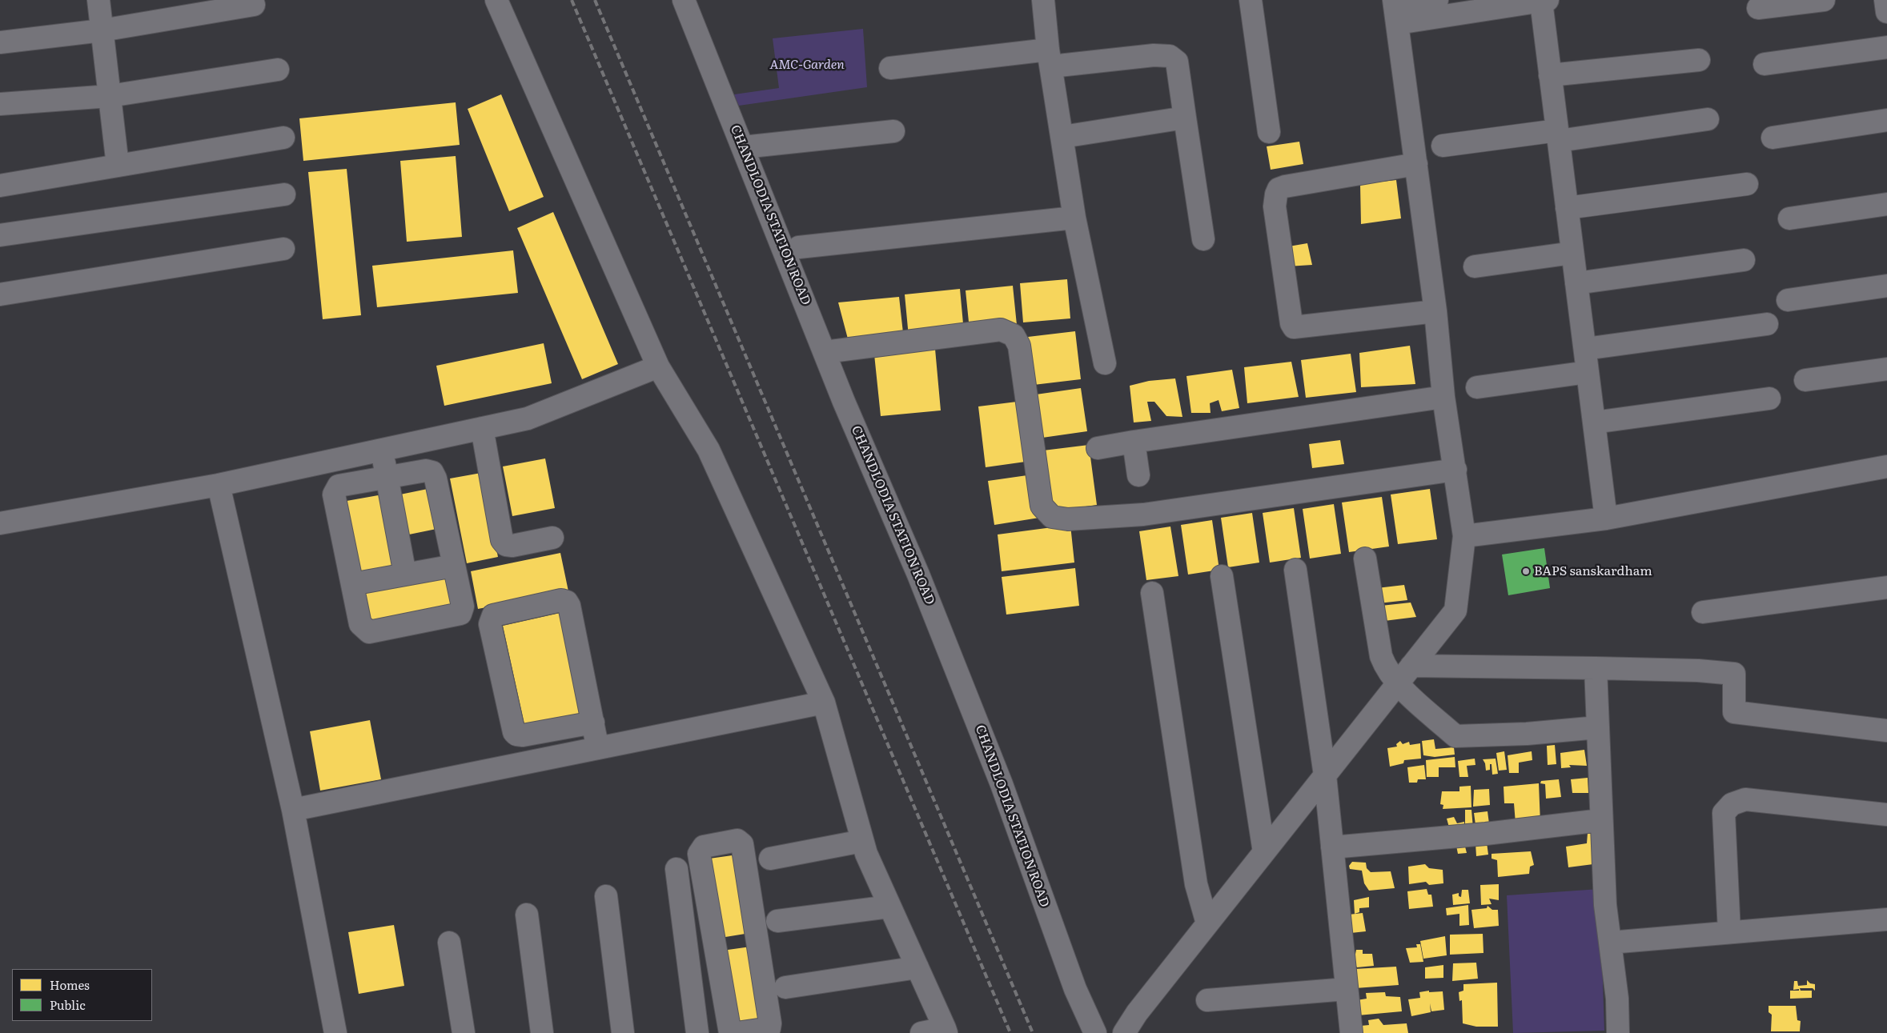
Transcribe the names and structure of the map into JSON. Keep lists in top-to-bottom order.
{
  "streets": {
    "street": ["CHANDLODIA STATION ROAD"]
  },
  "parks": ["AMC-Garden"],
  "places": ["BAPS sanskardham"],
  "legend": ["Homes", "Public"]
}
